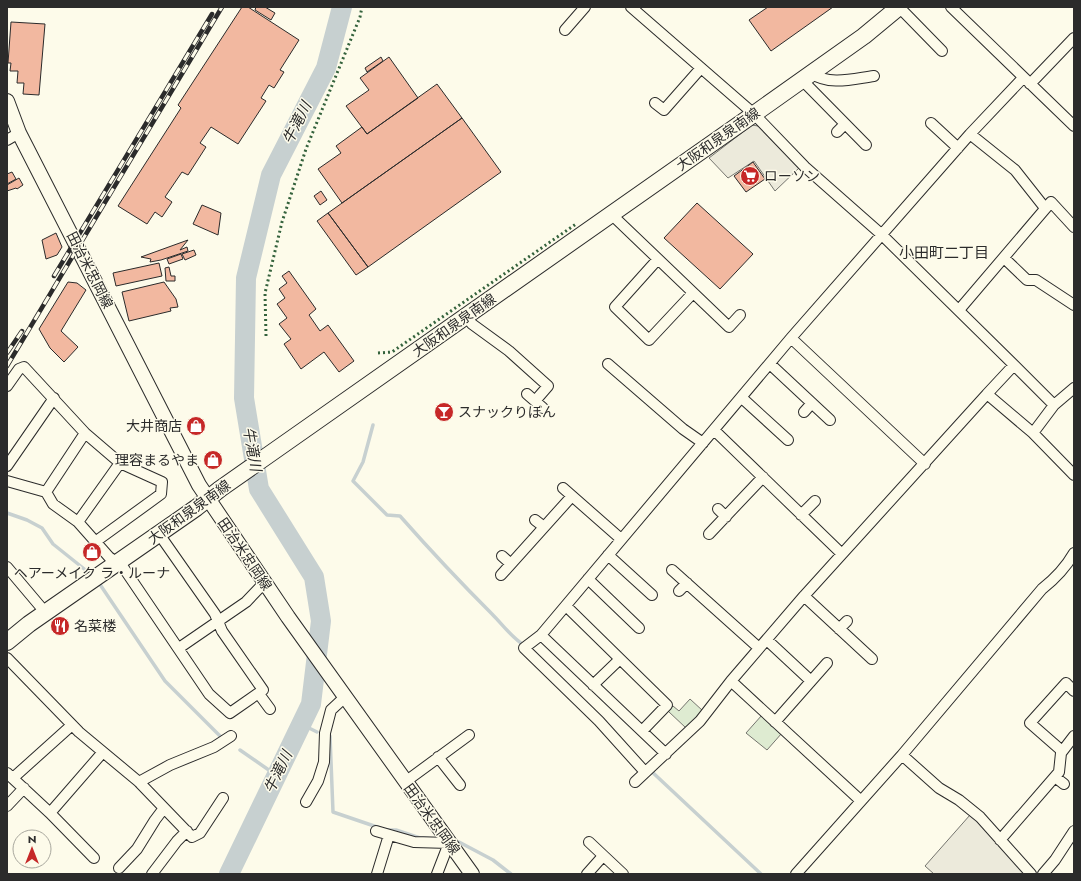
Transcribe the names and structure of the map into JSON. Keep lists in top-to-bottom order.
{
  "streets": {
    "main road": ["大阪和泉泉南線", "田治米忠岡線"]
  },
  "crossings": [
    ["大阪和泉泉南線", "田治米忠岡線"]
  ],
  "districts": ["小田町二丁目"],
  "water": ["牛滝川"],
  "places": {
    "supermarket": ["ローソン"],
    "bar": ["スナックりぼん"],
    "shop": ["大井商店", "理容まるやま", "ヘアーメイク ラ・ルーナ"],
    "restaurant": ["名菜楼"]
  },
  "north": "top"
}
